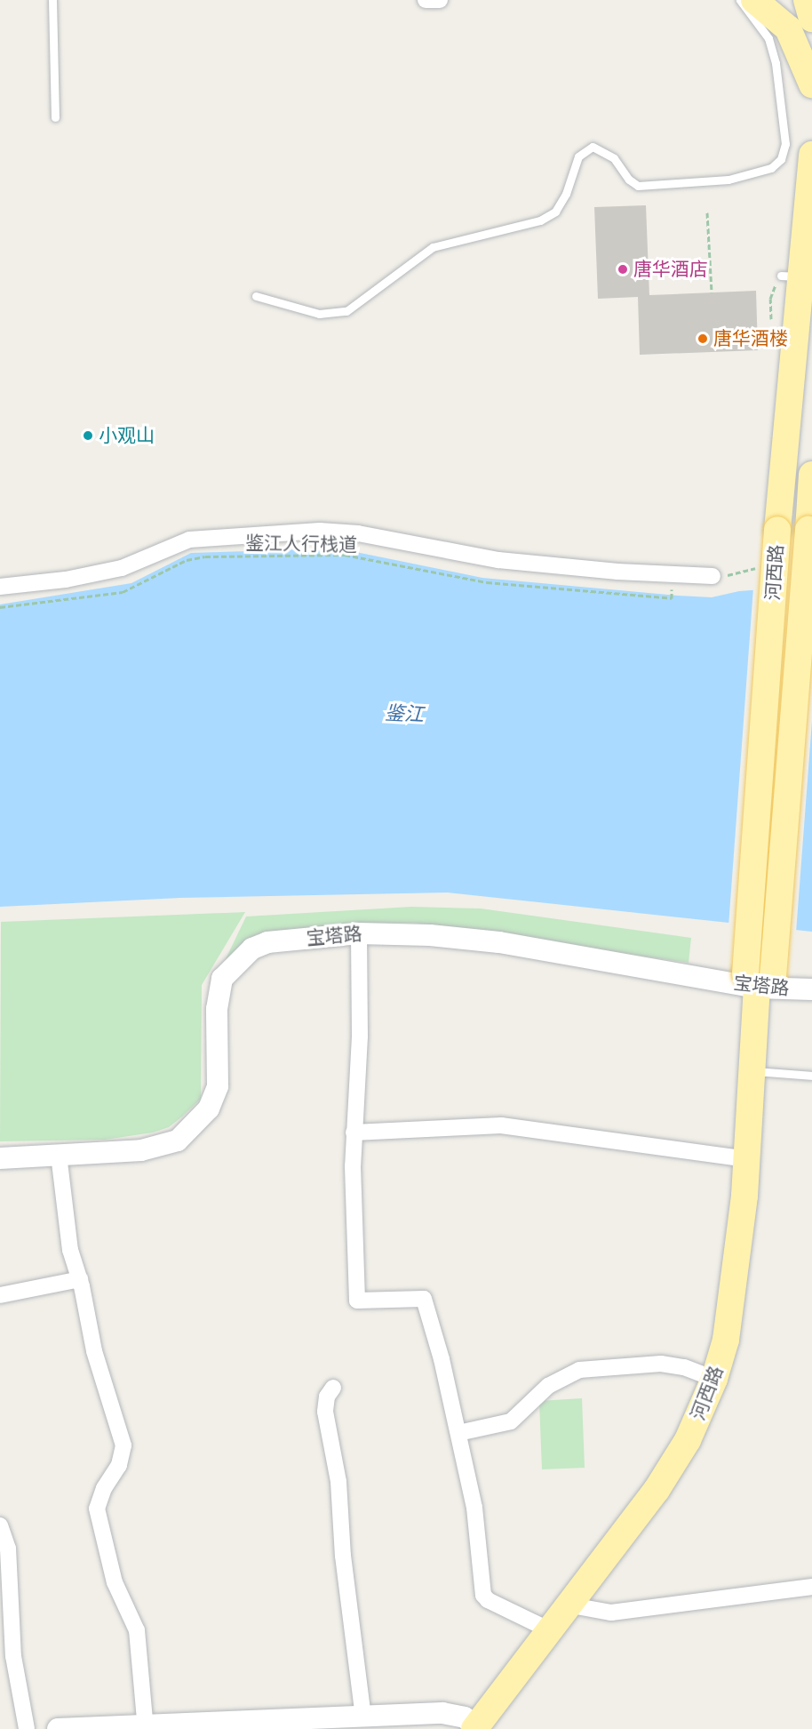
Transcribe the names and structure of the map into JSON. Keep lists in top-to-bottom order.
{
  "streets": {
    "main road": ["河西路"],
    "street": ["宝塔路"],
    "path": ["鉴江人行栈道"]
  },
  "crossings": [
    ["河西路", "宝塔路"]
  ],
  "water": ["鉴江"],
  "places": ["唐华酒店", "唐华酒楼", "小观山"]
}
